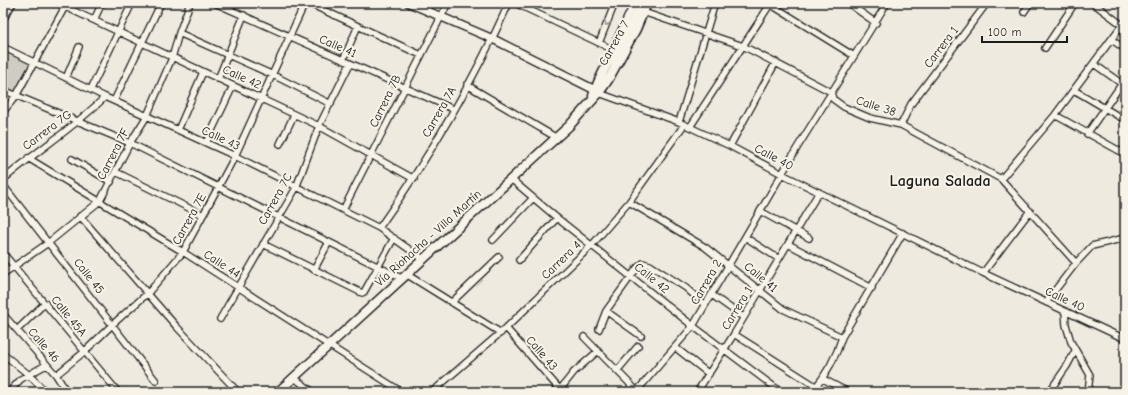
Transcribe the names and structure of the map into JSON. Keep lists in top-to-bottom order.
{
  "streets": {
    "main road": ["Carrera 7", "Vía Riohacha - Villa Martín"],
    "street": [
      "Calle 41",
      "Carrera 1",
      "Calle 42",
      "Carrera 7B",
      "Calle 38",
      "Carrera 7A",
      "Carrera 7G",
      "Calle 43",
      "Carrera 7F",
      "Calle 40",
      "Carrera 7C",
      "Carrera 7E",
      "Carrera 4",
      "Calle 44",
      "Calle 45",
      "Carrera 2",
      "Calle 45A",
      "Calle 46"
    ]
  },
  "crossings": [
    ["Carrera 7", "Calle 38"],
    ["Carrera 7", "Calle 40"],
    ["Carrera 7", "Vía Riohacha - Villa Martín"],
    ["Calle 41", "Carrera 1"],
    ["Calle 41", "Carrera 7B"],
    ["Calle 41", "Carrera 7A"],
    ["Calle 41", "Carrera 7C"],
    ["Calle 41", "Carrera 7E"],
    ["Calle 41", "Carrera 4"],
    ["Calle 41", "Carrera 2"],
    ["Carrera 1", "Calle 42"],
    ["Carrera 1", "Calle 38"],
    ["Carrera 1", "Calle 40"],
    ["Calle 42", "Carrera 7B"],
    ["Calle 42", "Carrera 7A"],
    ["Calle 42", "Carrera 7F"],
    ["Calle 42", "Carrera 7C"],
    ["Calle 42", "Carrera 7E"],
    ["Calle 42", "Vía Riohacha - Villa Martín"],
    ["Calle 42", "Carrera 4"],
    ["Calle 42", "Carrera 2"],
    ["Carrera 7B", "Calle 43"],
    ["Carrera 7B", "Calle 40"],
    ["Calle 38", "Carrera 4"],
    ["Calle 38", "Carrera 2"],
    ["Carrera 7A", "Calle 43"],
    ["Carrera 7A", "Calle 40"],
    ["Carrera 7G", "Calle 43"],
    ["Carrera 7G", "Calle 44"],
    ["Calle 43", "Carrera 7F"],
    ["Calle 43", "Carrera 7C"],
    ["Calle 43", "Carrera 7E"],
    ["Calle 43", "Vía Riohacha - Villa Martín"],
    ["Calle 43", "Carrera 4"],
    ["Carrera 7F", "Calle 44"],
    ["Carrera 7F", "Calle 45"],
    ["Carrera 7F", "Calle 45A"],
    ["Calle 40", "Vía Riohacha - Villa Martín"],
    ["Calle 40", "Carrera 4"],
    ["Calle 40", "Carrera 2"],
    ["Carrera 7C", "Calle 44"],
    ["Carrera 7E", "Calle 44"],
    ["Carrera 7E", "Calle 45"],
    ["Carrera 7E", "Calle 45A"],
    ["Carrera 7E", "Calle 46"],
    ["Vía Riohacha - Villa Martín", "Calle 44"]
  ],
  "districts": ["Laguna Salada"],
  "scale_bar": "100 m"
}
